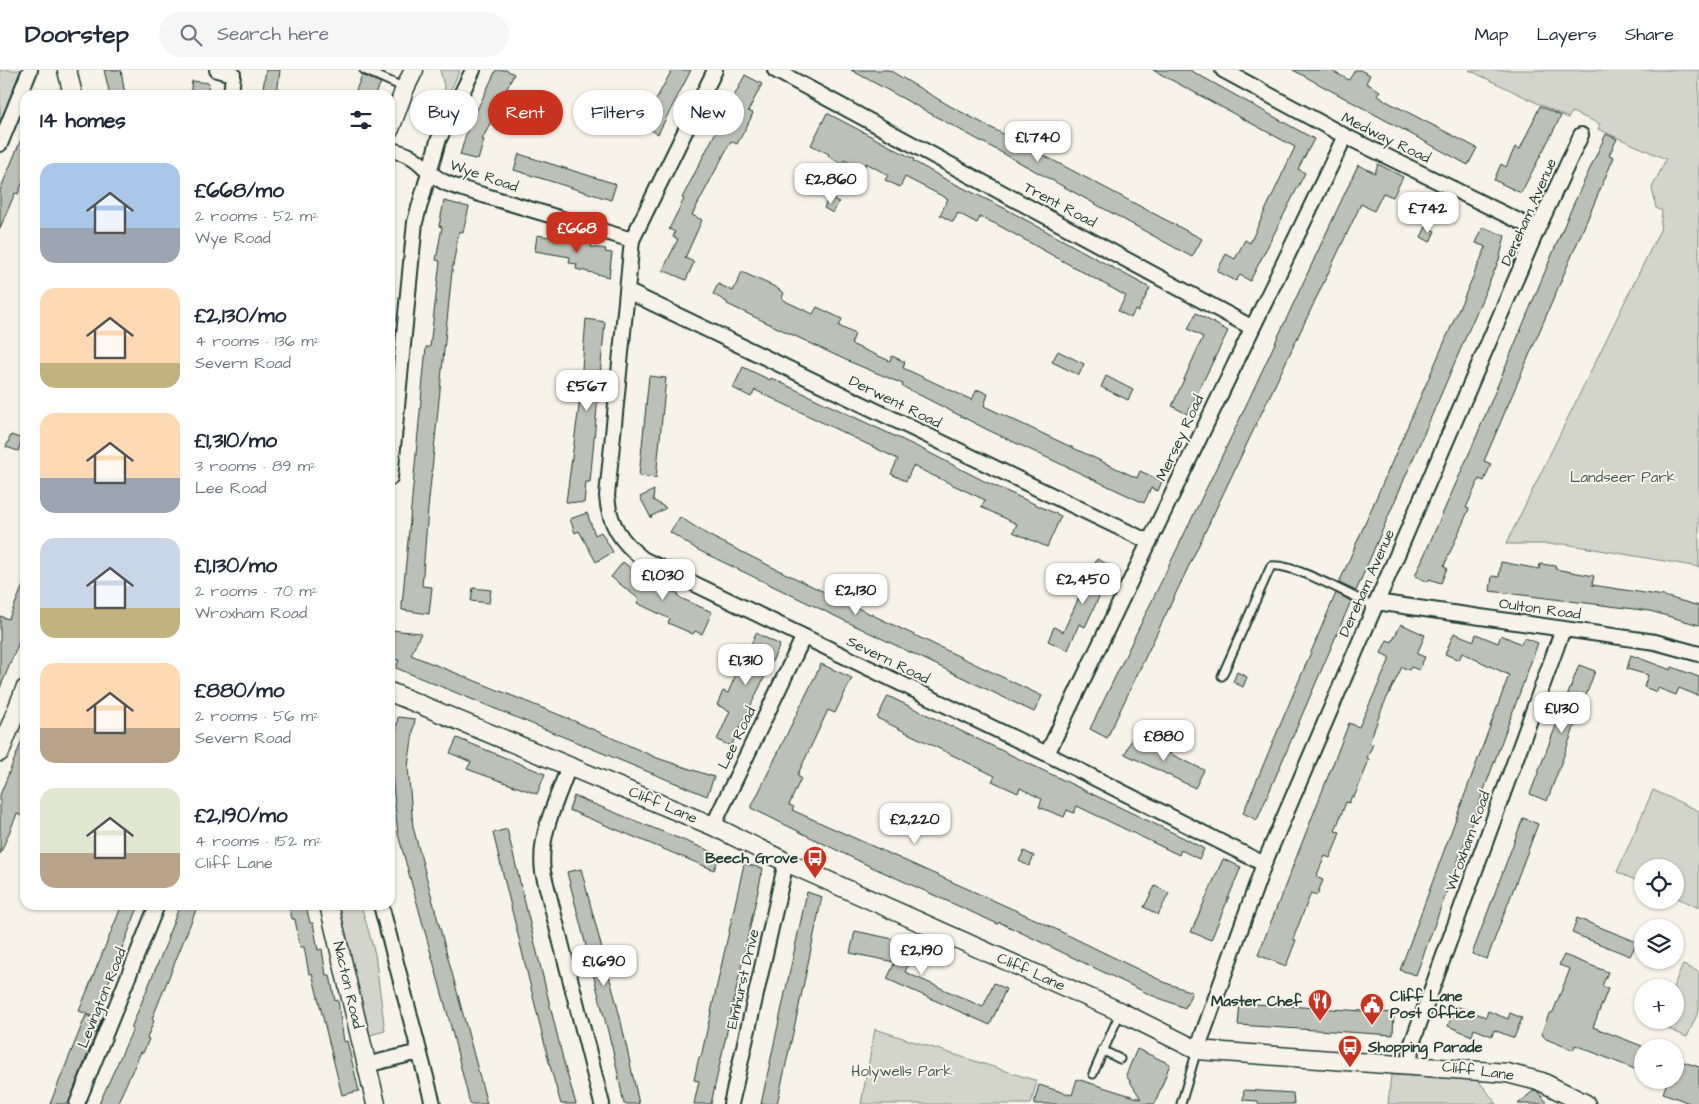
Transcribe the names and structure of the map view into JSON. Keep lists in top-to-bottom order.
{
  "streets": {
    "street": [
      "Medway Road",
      "Wye Road",
      "Trent Road",
      "Dereham Avenue",
      "Derwent Road",
      "Mersey Road",
      "Oulton Road",
      "Severn Road",
      "Lee Road",
      "Cliff Lane",
      "Wroxham Road",
      "Elmhurst Drive",
      "Nacton Road",
      "Levington Road"
    ]
  },
  "crossings": [
    ["Medway Road", "Dereham Avenue"],
    ["Medway Road", "Mersey Road"],
    ["Wye Road", "Severn Road"],
    ["Trent Road", "Mersey Road"],
    ["Dereham Avenue", "Oulton Road"],
    ["Dereham Avenue", "Severn Road"],
    ["Dereham Avenue", "Cliff Lane"],
    ["Derwent Road", "Mersey Road"],
    ["Derwent Road", "Severn Road"],
    ["Mersey Road", "Severn Road"],
    ["Oulton Road", "Wroxham Road"],
    ["Severn Road", "Lee Road"],
    ["Lee Road", "Cliff Lane"],
    ["Cliff Lane", "Wroxham Road"],
    ["Cliff Lane", "Elmhurst Drive"]
  ],
  "parks": ["Landseer Park", "Holywells Park"],
  "places": {
    "bus stop": ["Beech Grove", "Shopping Parade"],
    "restaurant": ["Master Chef"],
    "public building": ["Cliff Lane Post Office"]
  },
  "page": {
    "header": "Doorstep",
    "search": "Search here",
    "nav": ["Map", "Layers", "Share"],
    "chip": [
      "Buy",
      "Rent",
      "Filters",
      "New"
    ],
    "heading": "14 homes",
    "price": [
      "£1,740",
      "£2,860",
      "£742",
      "£668",
      "£567",
      "£1,030",
      "£2,450",
      "£2,130",
      "£1,310",
      "£1,130",
      "£880",
      "£2,220",
      "£2,190",
      "£1,690"
    ],
    "list": [
      {
        "name": "£668/mo",
        "note": "2 rooms · 52 m² · Wye Road"
      },
      {
        "name": "£2,130/mo",
        "note": "4 rooms · 136 m² · Severn Road"
      },
      {
        "name": "£1,310/mo",
        "note": "3 rooms · 89 m² · Lee Road"
      },
      {
        "name": "£1,130/mo",
        "note": "2 rooms · 70 m² · Wroxham Road"
      },
      {
        "name": "£880/mo",
        "note": "2 rooms · 56 m² · Severn Road"
      },
      {
        "name": "£2,190/mo",
        "note": "4 rooms · 152 m² · Cliff Lane"
      }
    ],
    "map_buttons": ["+", "−"]
  }
}
